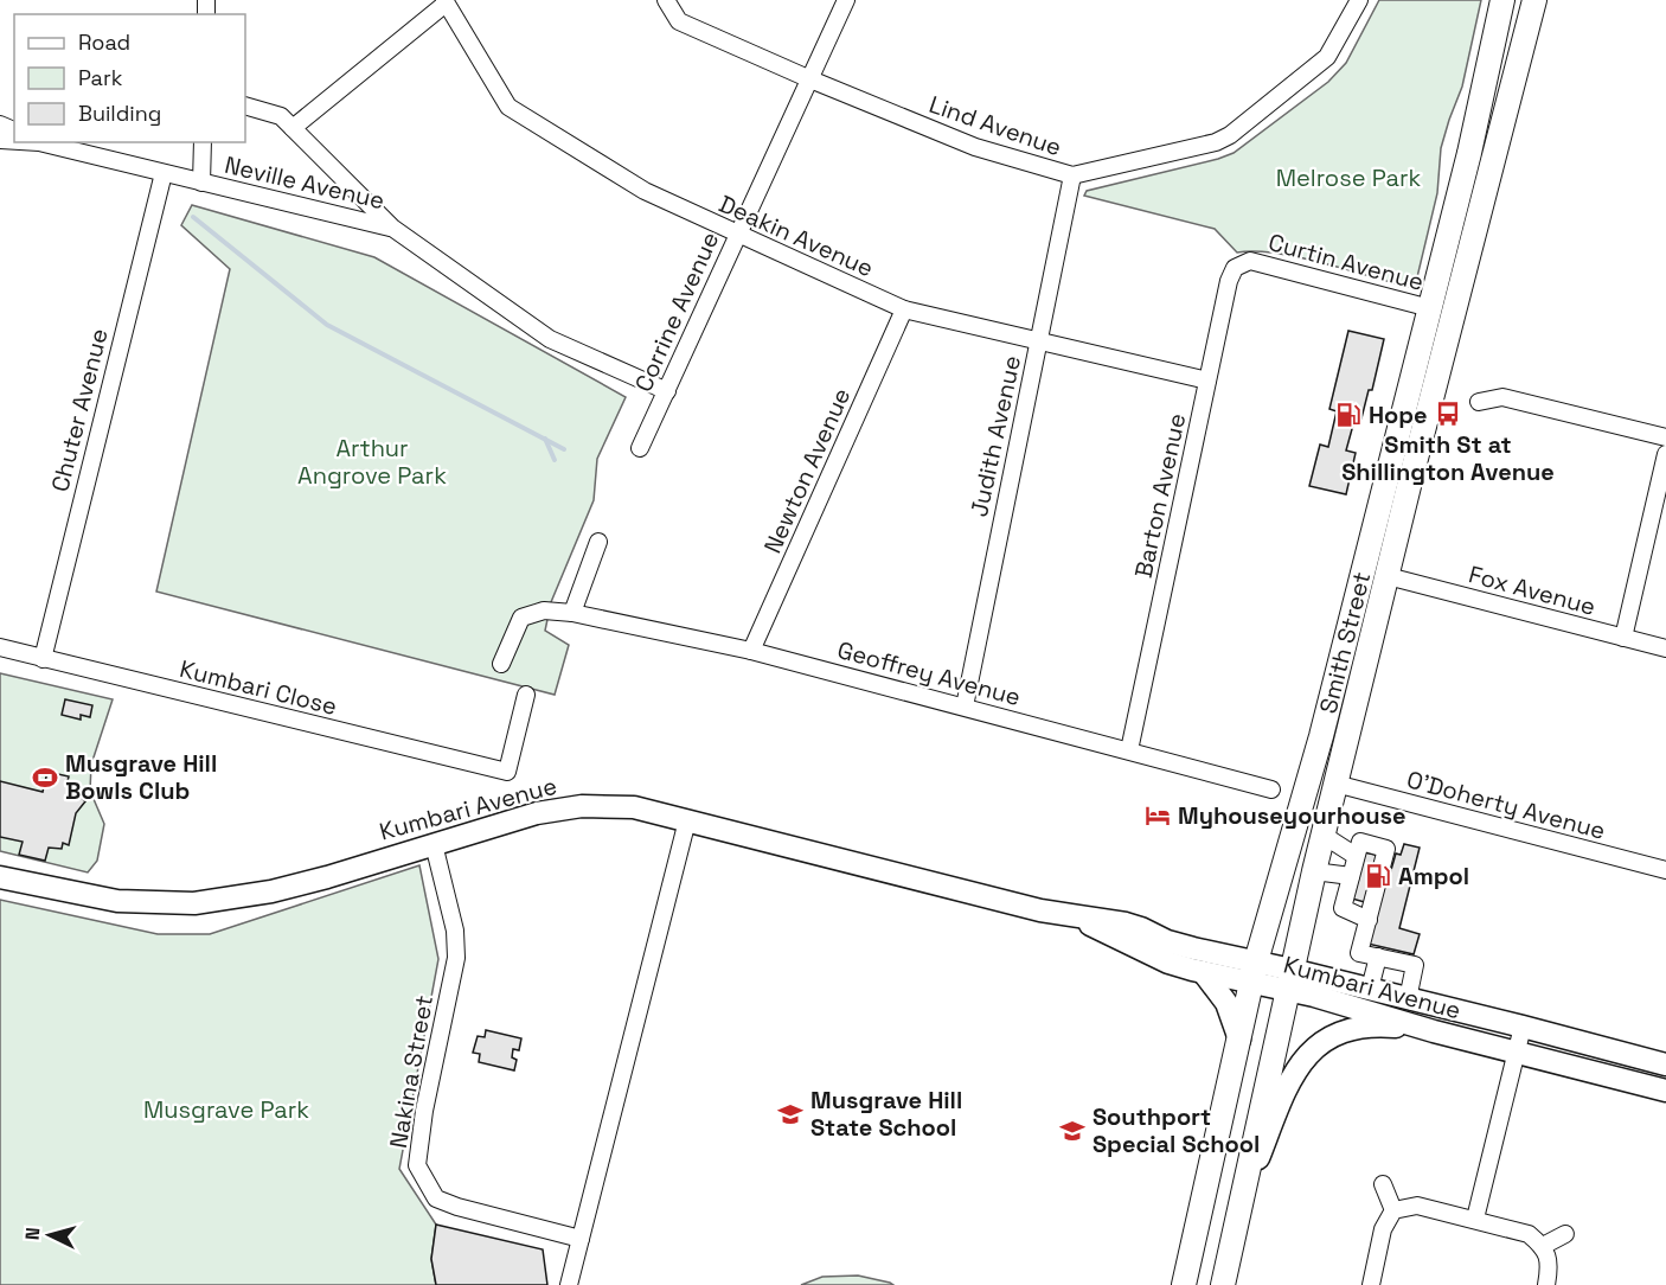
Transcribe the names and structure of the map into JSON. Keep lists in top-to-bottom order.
{
  "streets": {
    "highway": ["Smith Street"],
    "main road": ["Kumbari Avenue"],
    "street": [
      "Lind Avenue",
      "Neville Avenue",
      "Deakin Avenue",
      "Curtin Avenue",
      "Corrine Avenue",
      "Chuter Avenue",
      "Judith Avenue",
      "Newton Avenue",
      "Barton Avenue",
      "Fox Avenue",
      "Geoffrey Avenue",
      "Kumbari Close",
      "O'Doherty Avenue",
      "Nakina Street"
    ]
  },
  "crossings": [
    ["Lind Avenue", "Corrine Avenue"],
    ["Lind Avenue", "Judith Avenue"],
    ["Neville Avenue", "Corrine Avenue"],
    ["Neville Avenue", "Chuter Avenue"],
    ["Deakin Avenue", "Corrine Avenue"],
    ["Deakin Avenue", "Judith Avenue"],
    ["Deakin Avenue", "Newton Avenue"],
    ["Deakin Avenue", "Barton Avenue"],
    ["Curtin Avenue", "Barton Avenue"],
    ["Curtin Avenue", "Smith Street"],
    ["Chuter Avenue", "Kumbari Close"],
    ["Judith Avenue", "Geoffrey Avenue"],
    ["Newton Avenue", "Geoffrey Avenue"],
    ["Barton Avenue", "Geoffrey Avenue"],
    ["Fox Avenue", "Smith Street"],
    ["Smith Street", "O'Doherty Avenue"],
    ["Smith Street", "Kumbari Avenue"],
    ["Kumbari Avenue", "Nakina Street"]
  ],
  "parks": ["Melrose Park", "Arthur Angrove Park", "Musgrave Park"],
  "places": {
    "bus stop": ["Smith St at Shillington Avenue"],
    "fuel station": ["Hope", "Ampol"],
    "sports": ["Musgrave Hill Bowls Club"],
    "hotel": ["Myhouseyourhouse"],
    "school or university": ["Musgrave Hill State School", "Southport Special School"]
  },
  "legend": ["Road", "Park", "Building"],
  "north": "left"
}
